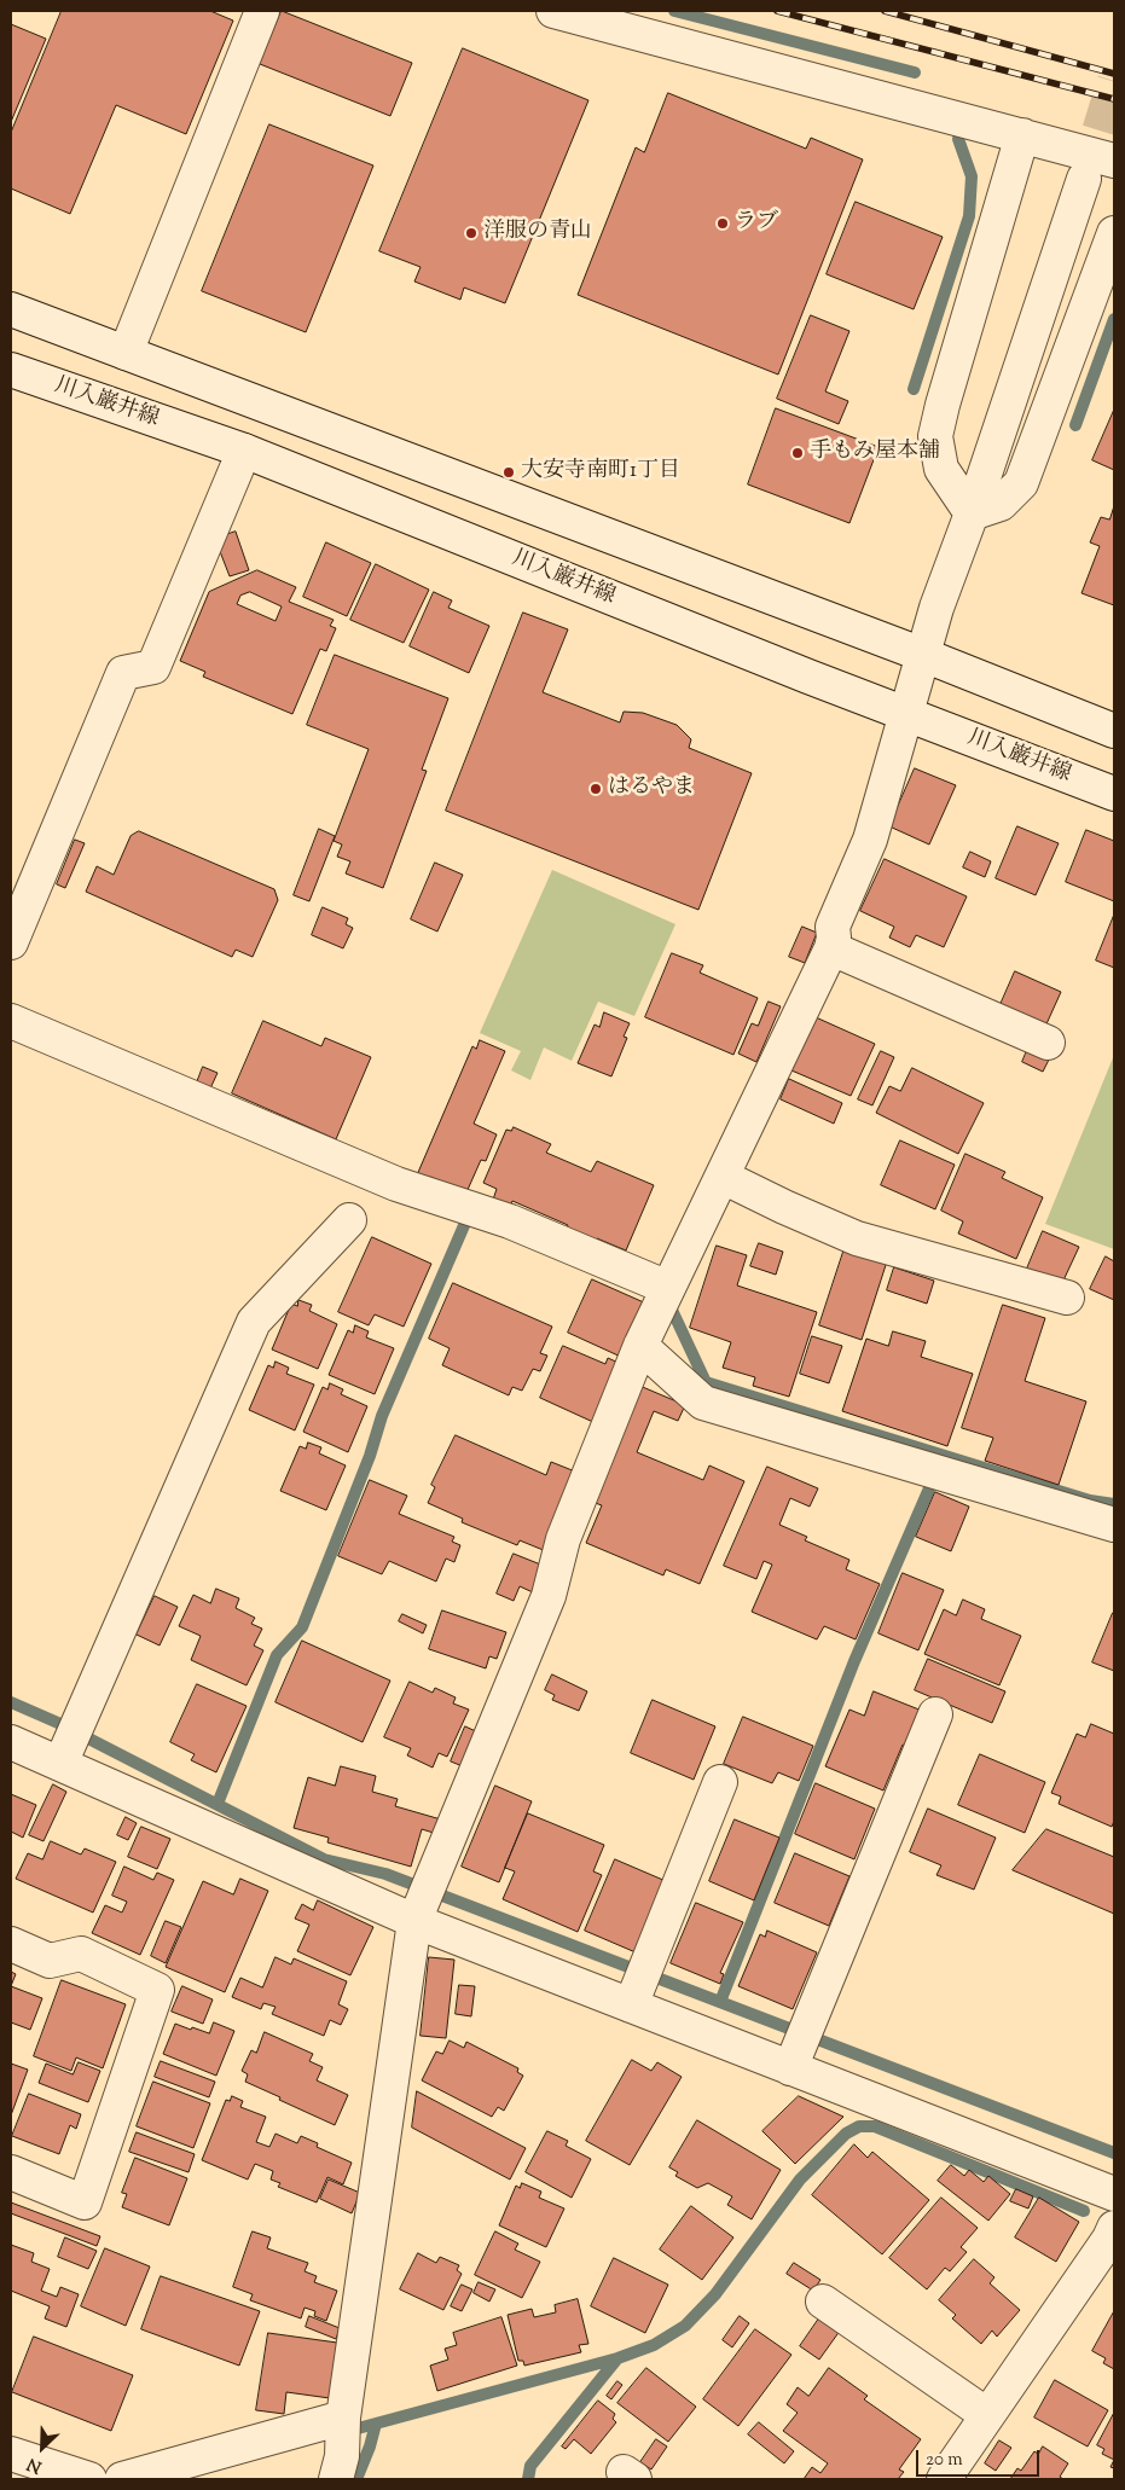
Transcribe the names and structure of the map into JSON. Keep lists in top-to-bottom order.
{
  "streets": {
    "street": ["川入巌井線"]
  },
  "places": [
    "ラブ",
    "洋服の青山",
    "手もみ屋本舗",
    "大安寺南町1丁目",
    "はるやま"
  ],
  "scale_bar": "20 m",
  "north": "bottom left"
}
